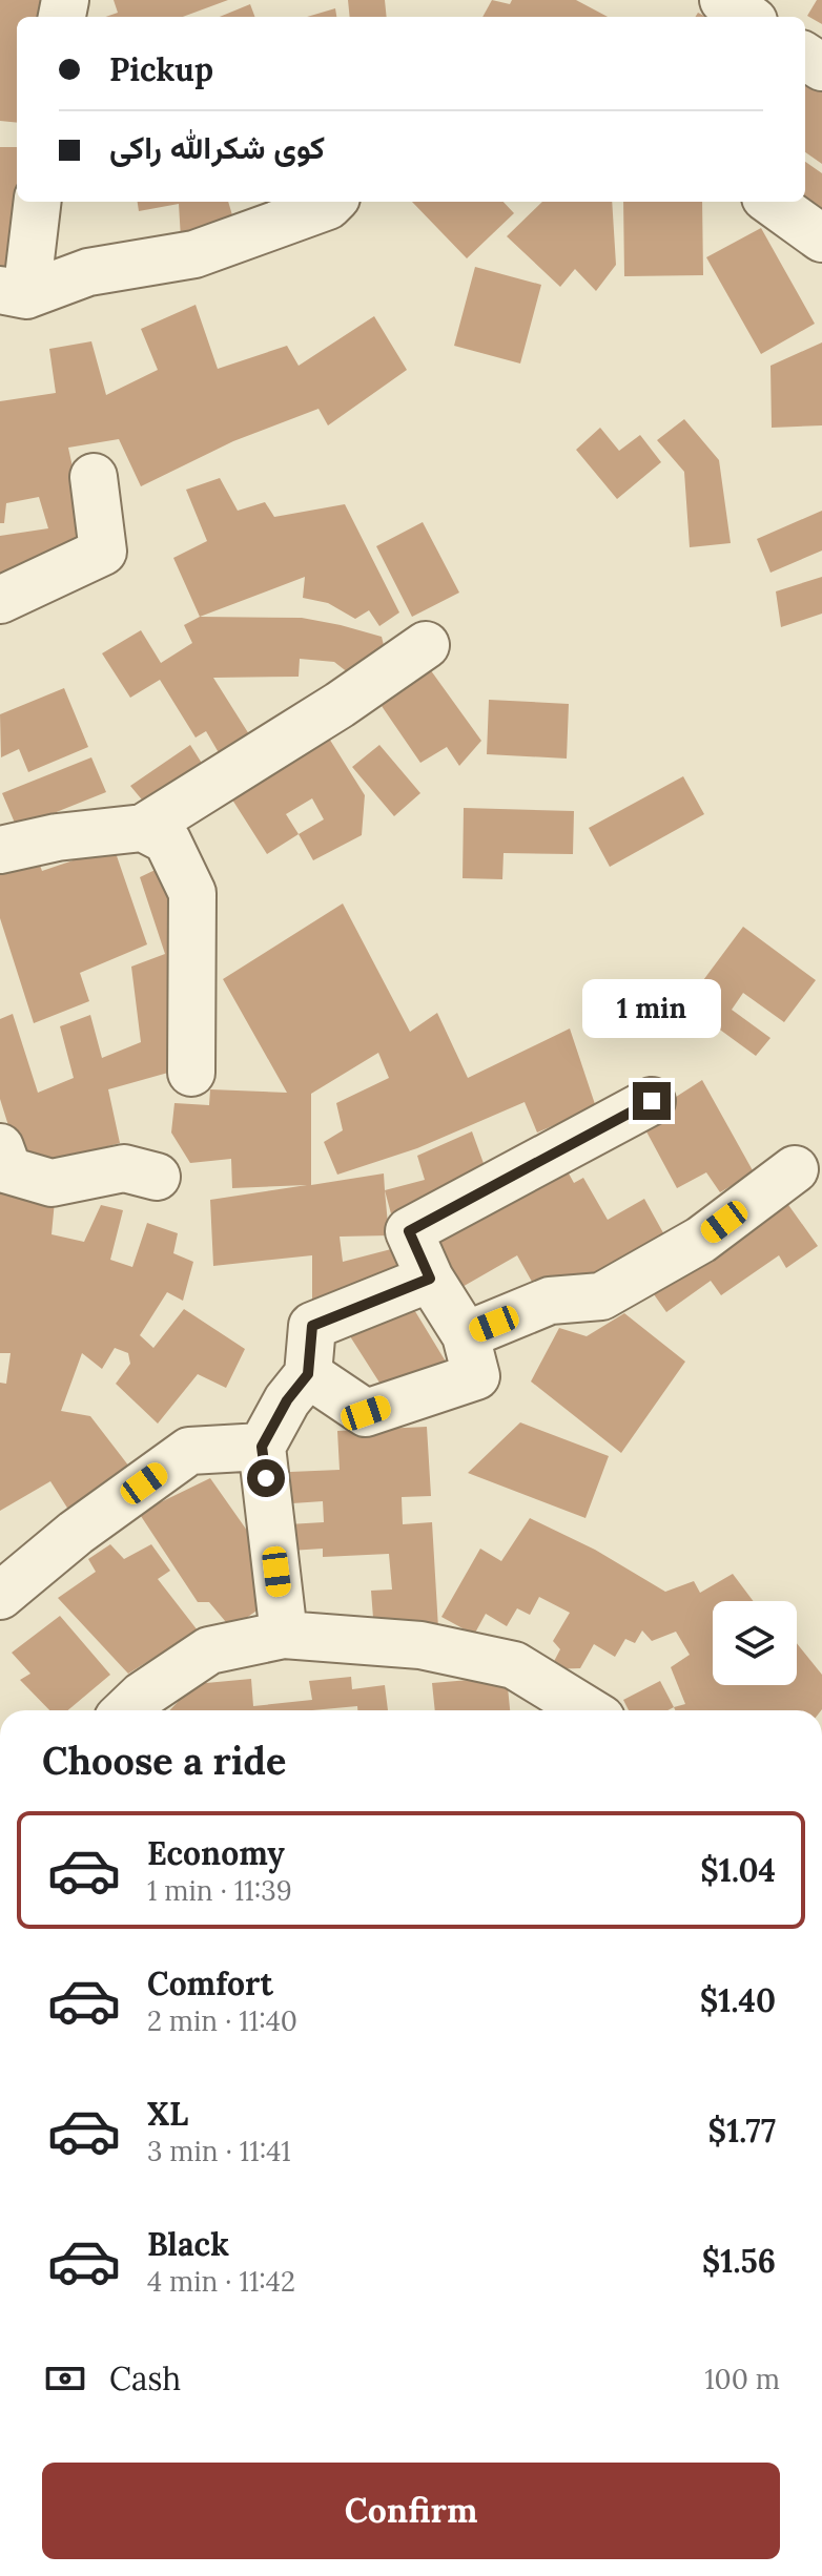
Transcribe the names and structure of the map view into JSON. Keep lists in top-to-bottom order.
{
  "page": {
    "banner": ["Pickup", "کوی شکرالله راکی"],
    "bubble": "1 min",
    "heading": "Choose a ride",
    "list": [
      {
        "name": "Economy",
        "note": "1 min · 11:39",
        "value": "$1.04"
      },
      {
        "name": "Comfort",
        "note": "2 min · 11:40",
        "value": "$1.40"
      },
      {
        "name": "XL",
        "note": "3 min · 11:41",
        "value": "$1.77"
      },
      {
        "name": "Black",
        "note": "4 min · 11:42",
        "value": "$1.56"
      }
    ],
    "pay": ["Cash", "100 m"],
    "buttons": "Confirm"
  }
}
